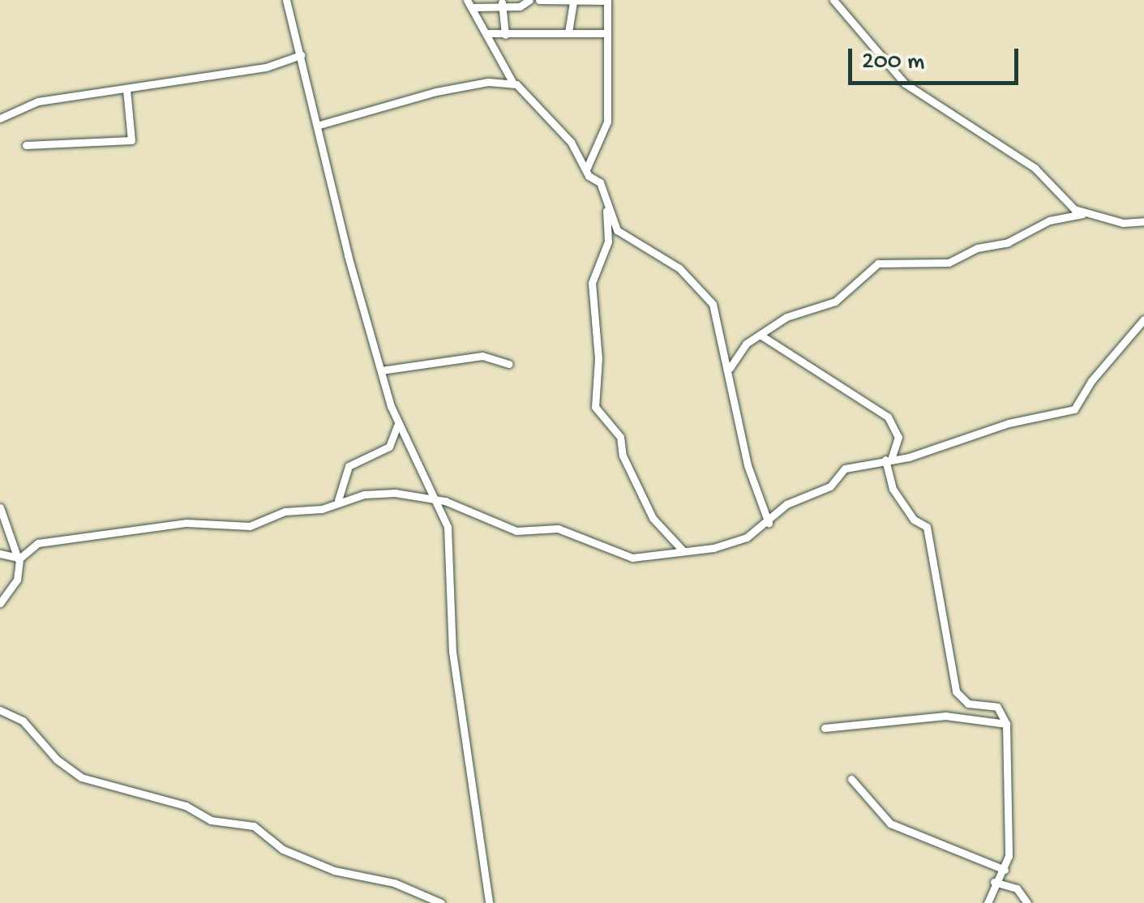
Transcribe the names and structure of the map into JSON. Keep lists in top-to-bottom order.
{
  "scale_bar": "200 m"
}
